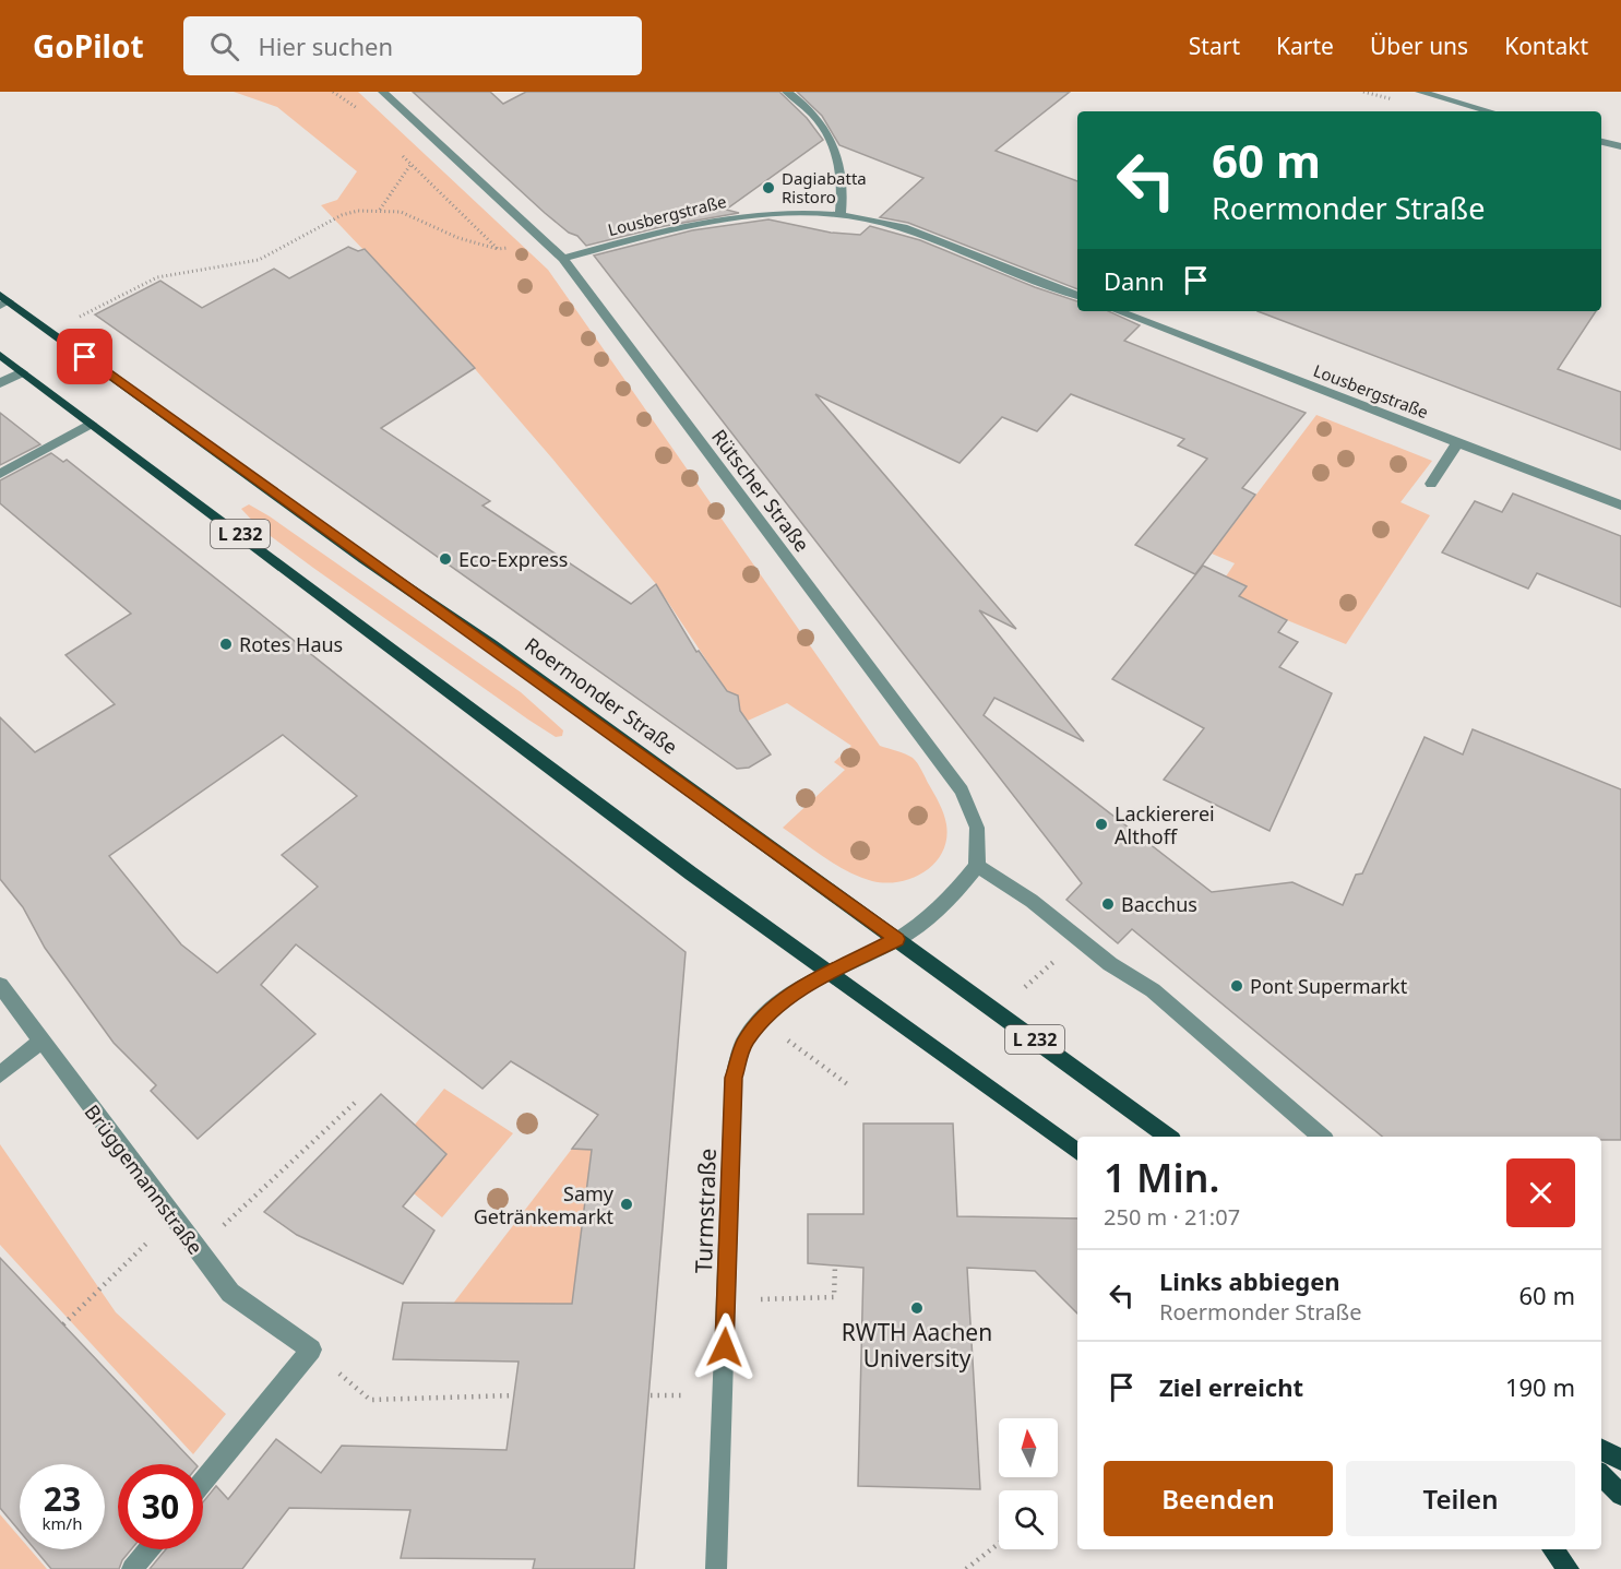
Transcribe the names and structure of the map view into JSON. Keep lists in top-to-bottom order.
{
  "streets": {
    "main road": ["L 232", "Roermonder Straße"],
    "street": [
      "Lousbergstraße",
      "Rütscher Straße",
      "Brüggemannstraße",
      "Turmstraße"
    ]
  },
  "crossings": [
    ["Lousbergstraße", "Rütscher Straße"],
    ["L 232", "Turmstraße"],
    ["Roermonder Straße", "Turmstraße"]
  ],
  "places": [
    "Dagiabatta Ristoro",
    "Eco-Express",
    "Rotes Haus",
    "Lackiererei Althoff",
    "Bacchus",
    "Pont Supermarkt",
    "Samy Getränkemarkt",
    "RWTH Aachen University"
  ],
  "north": "top",
  "page": {
    "header": "GoPilot",
    "search": "Hier suchen",
    "nav": [
      "Start",
      "Karte",
      "Über uns",
      "Kontakt"
    ],
    "turn": ["60 m", "Roermonder Straße"],
    "then": "Dann",
    "heading": ["1 Min.", "250 m · 21:07"],
    "list": [
      {
        "name": "Links abbiegen",
        "note": "Roermonder Straße",
        "value": "60 m"
      },
      {
        "name": "Ziel erreicht",
        "value": "190 m"
      }
    ],
    "buttons": ["Beenden", "Teilen"],
    "speed": "23 km/h",
    "limit": "30"
  }
}
